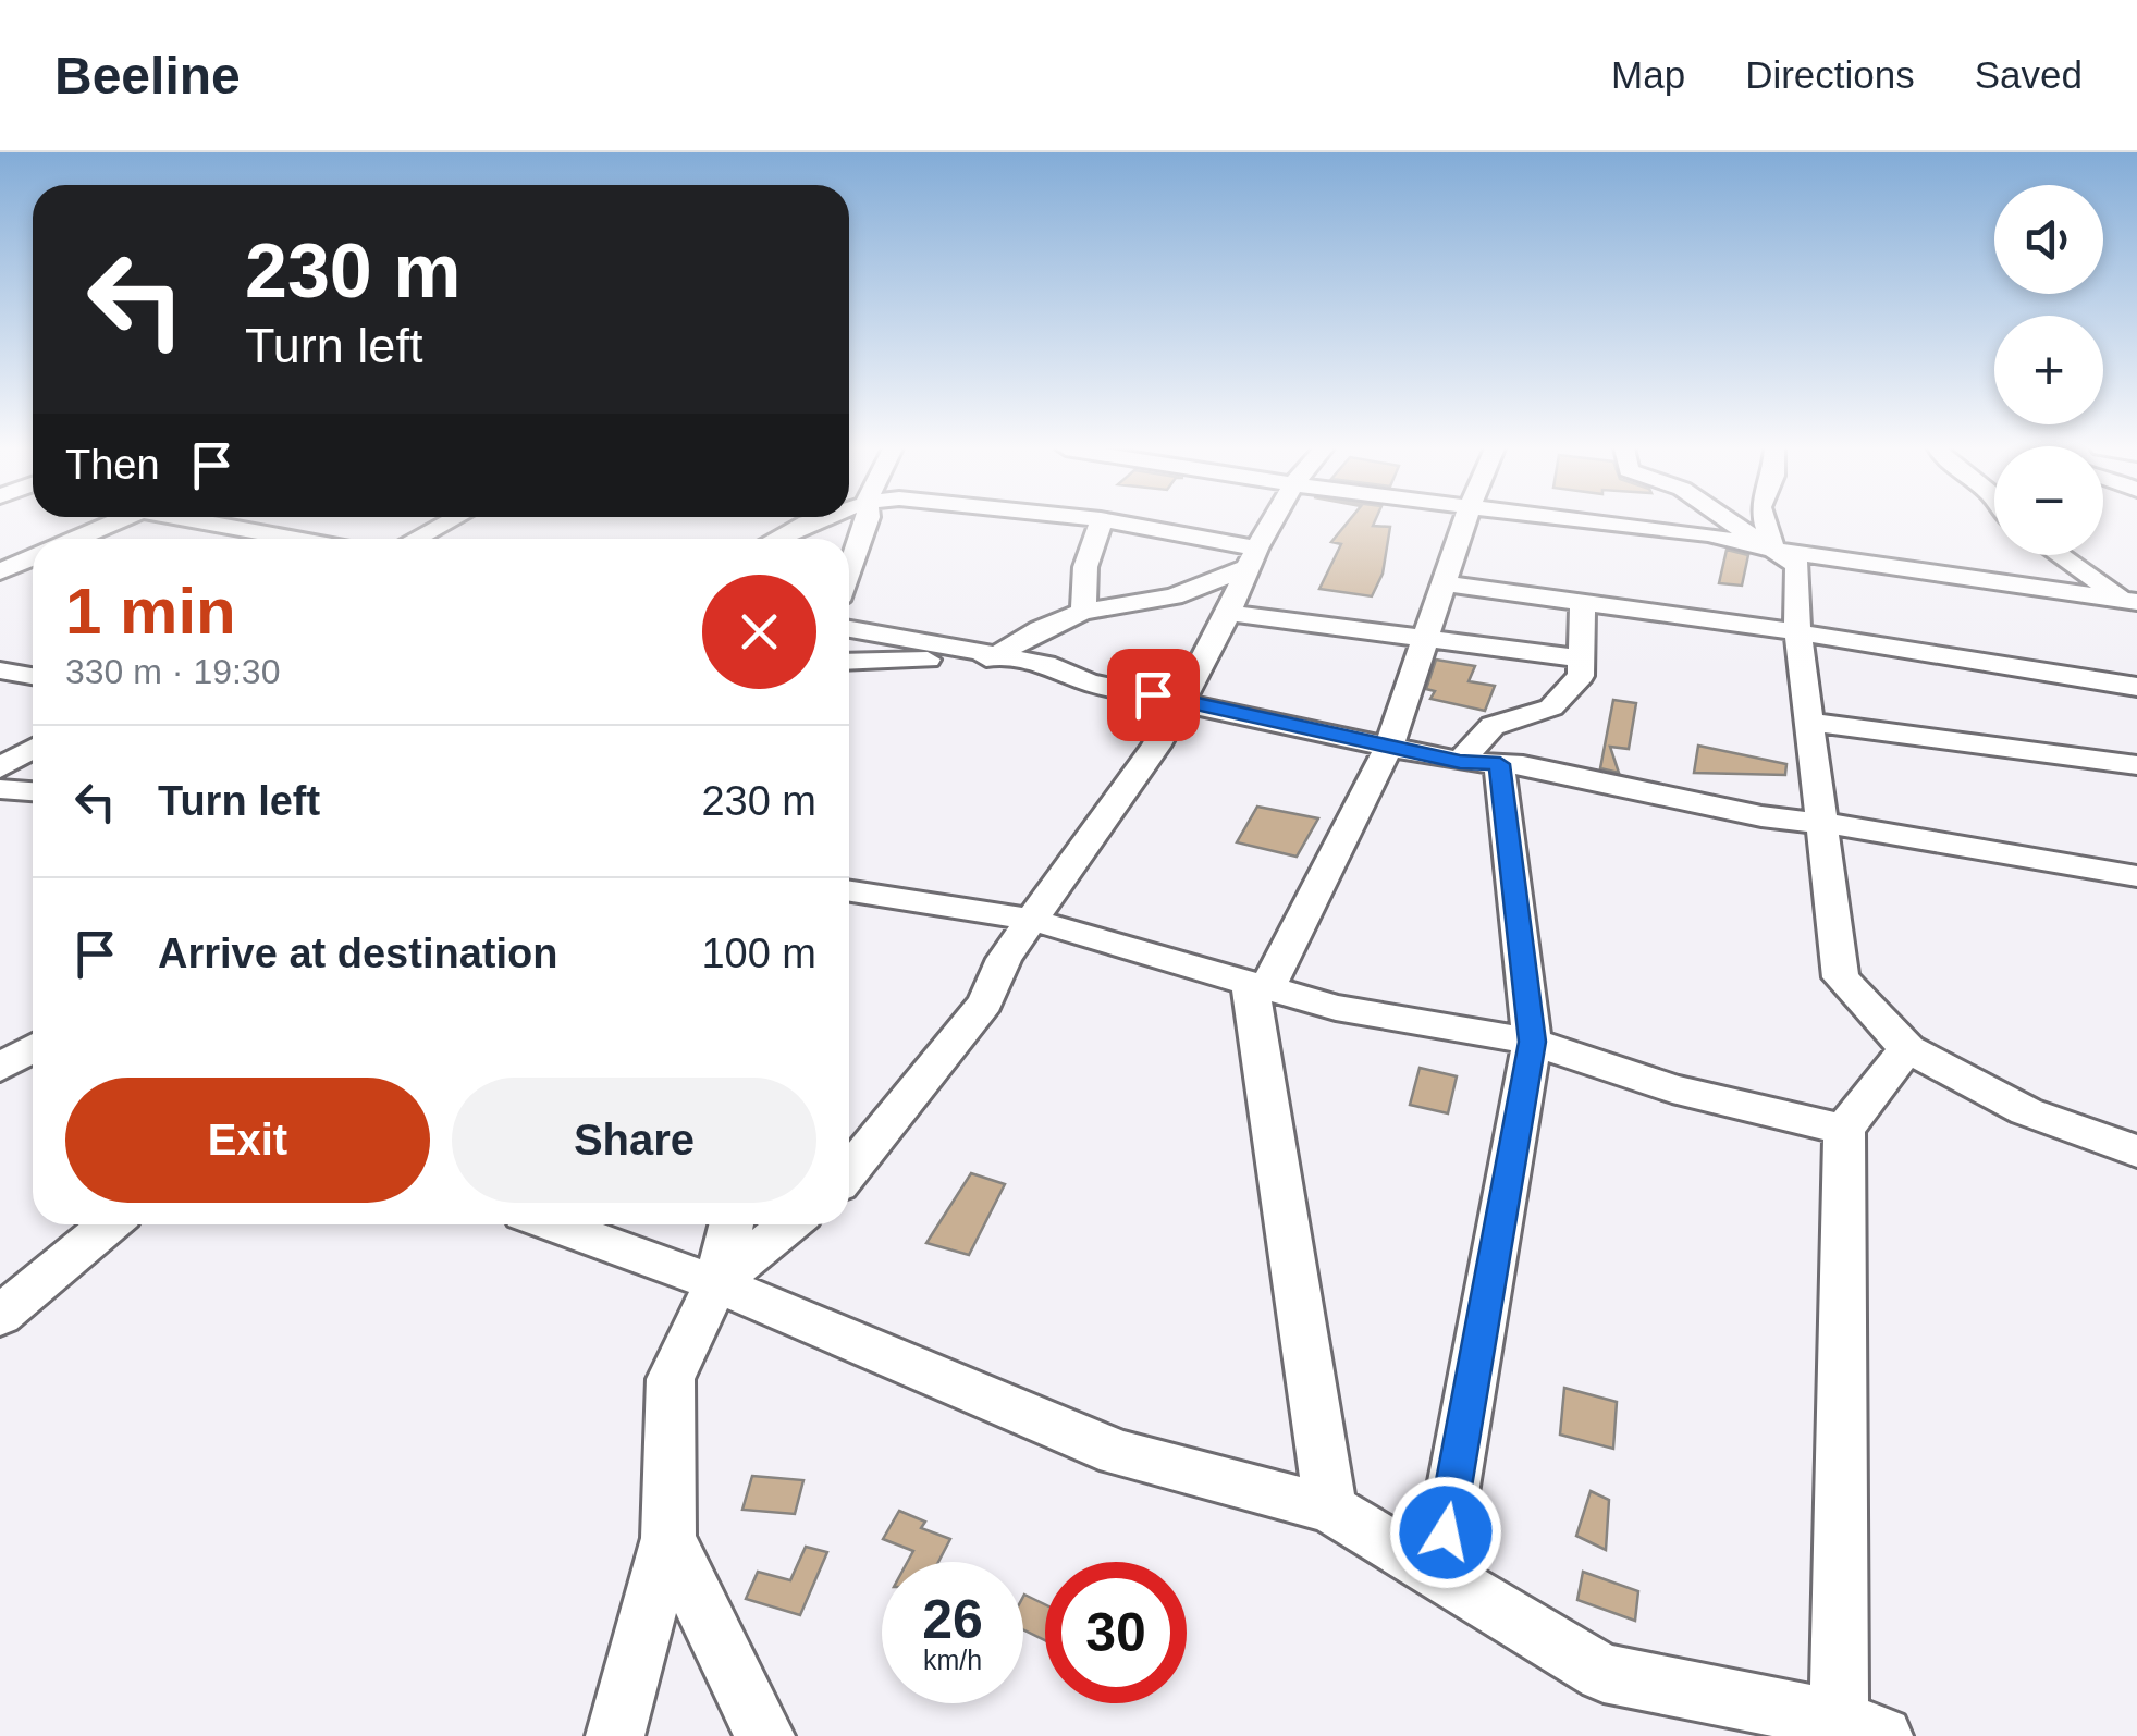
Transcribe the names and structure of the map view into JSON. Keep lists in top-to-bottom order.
{
  "page": {
    "header": "Beeline",
    "nav": ["Map", "Directions", "Saved"],
    "map_buttons": ["+", "−"],
    "turn": ["230 m", "Turn left"],
    "then": "Then",
    "heading": ["1 min", "330 m · 19:30"],
    "list": [
      {
        "name": "Turn left",
        "value": "230 m"
      },
      {
        "name": "Arrive at destination",
        "value": "100 m"
      }
    ],
    "buttons": ["Exit", "Share"],
    "speed": "26 km/h",
    "limit": "30"
  }
}
